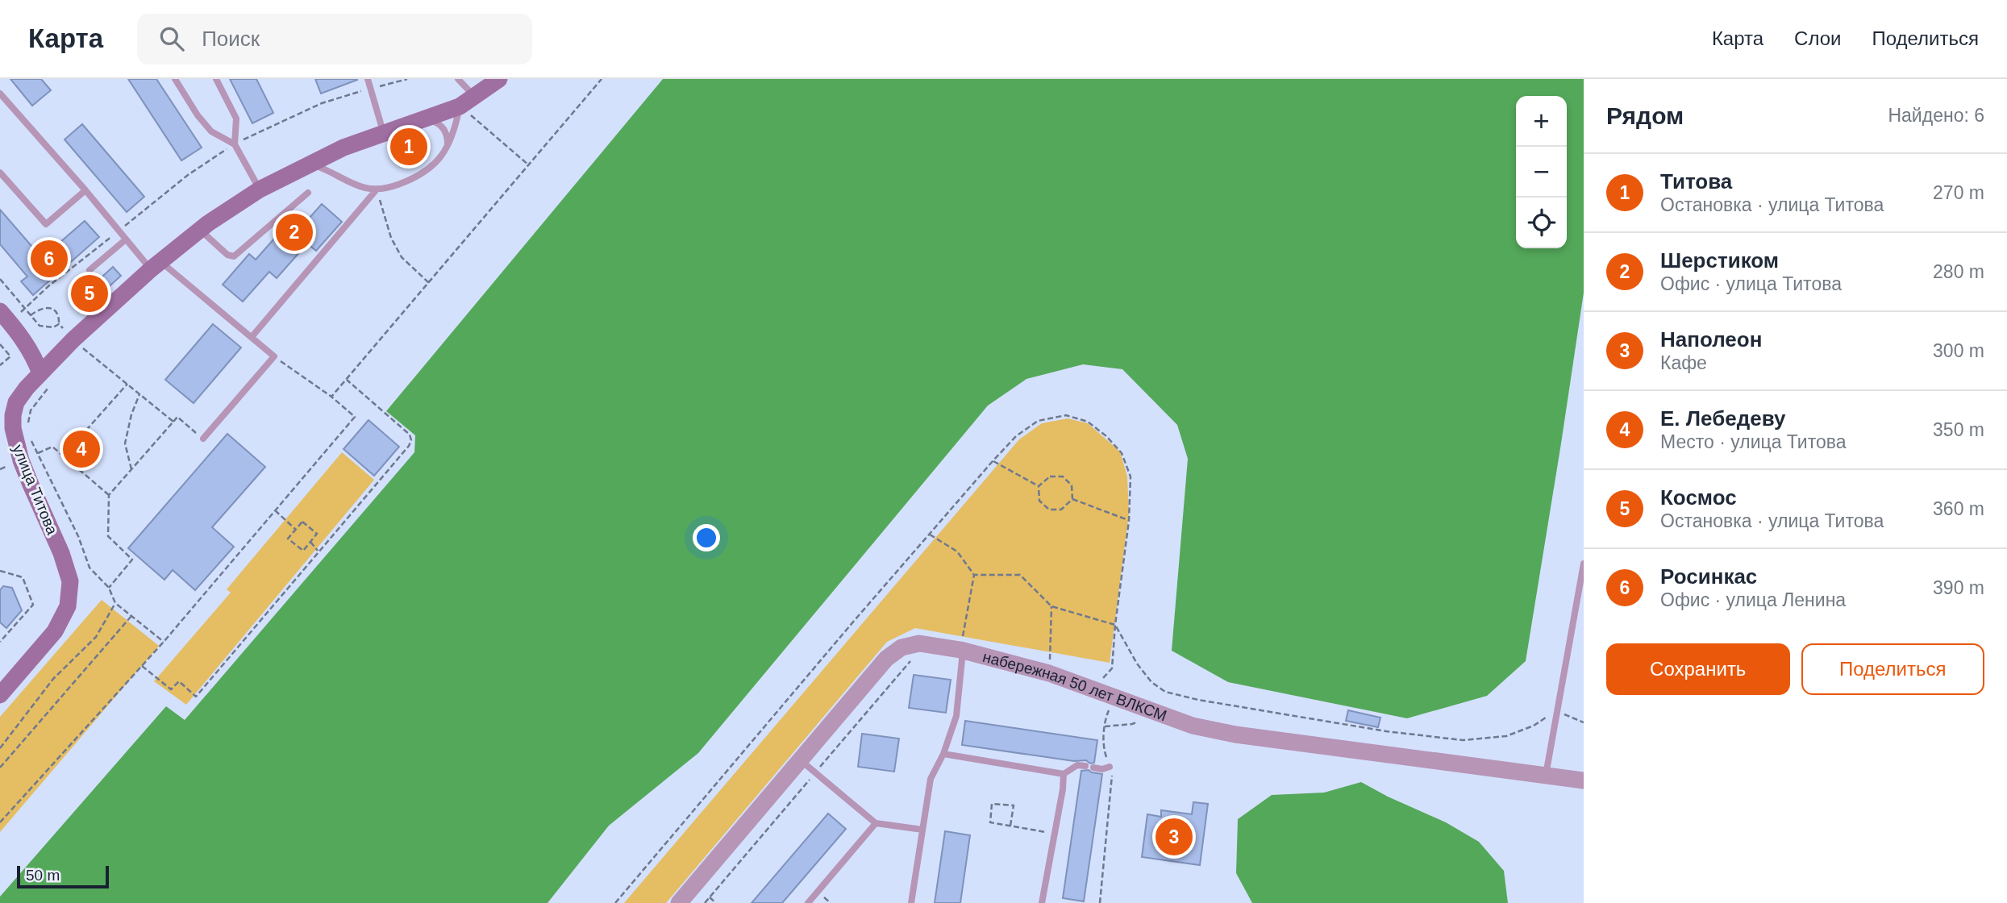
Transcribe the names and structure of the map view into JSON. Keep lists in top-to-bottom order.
{
  "streets": {
    "main road": ["улица Титова"],
    "street": ["набережная 50 лет ВЛКСМ"]
  },
  "scale_bar": "50 m",
  "page": {
    "header": "Карта",
    "search": "Поиск",
    "nav": ["Карта", "Слои", "Поделиться"],
    "heading": ["Рядом", "Найдено: 6"],
    "map_buttons": ["+", "−"],
    "pins": [
      "1",
      "2",
      "6",
      "5",
      "4",
      "3"
    ],
    "list": [
      {
        "mark": "1",
        "name": "Титова",
        "note": "Остановка · улица Титова",
        "value": "270 m"
      },
      {
        "mark": "2",
        "name": "Шерстиком",
        "note": "Офис · улица Титова",
        "value": "280 m"
      },
      {
        "mark": "3",
        "name": "Наполеон",
        "note": "Кафе",
        "value": "300 m"
      },
      {
        "mark": "4",
        "name": "Е. Лебедеву",
        "note": "Место · улица Титова",
        "value": "350 m"
      },
      {
        "mark": "5",
        "name": "Космос",
        "note": "Остановка · улица Титова",
        "value": "360 m"
      },
      {
        "mark": "6",
        "name": "Росинкас",
        "note": "Офис · улица Ленина",
        "value": "390 m"
      }
    ],
    "buttons": ["Сохранить", "Поделиться"],
    "scale": "50 m"
  }
}
